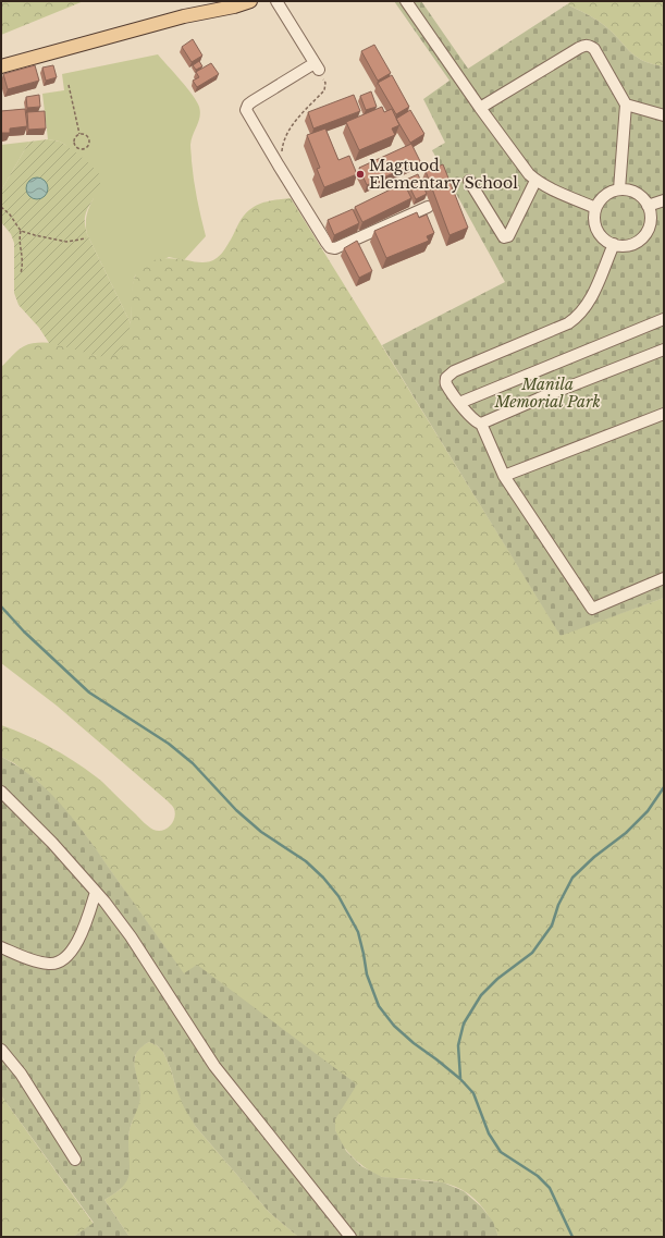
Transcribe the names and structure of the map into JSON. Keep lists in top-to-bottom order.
{
  "parks": ["Manila Memorial Park"],
  "places": ["Magtuod Elementary School"]
}
